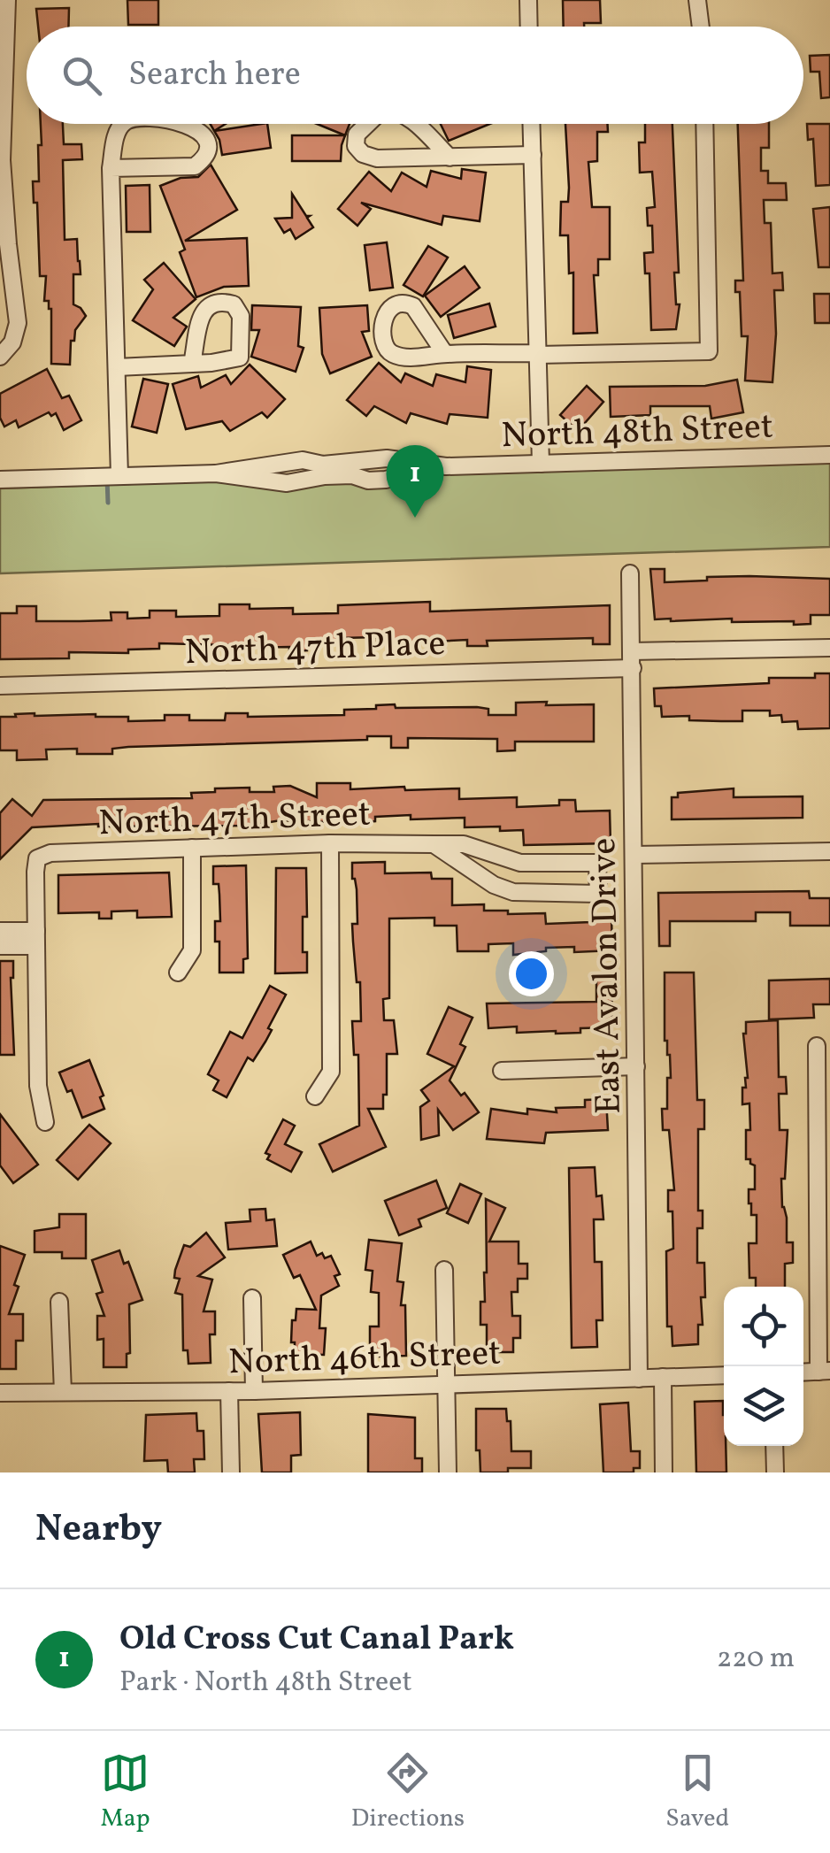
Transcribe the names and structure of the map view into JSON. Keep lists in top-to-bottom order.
{
  "streets": {
    "street": [
      "North 48th Street",
      "North 47th Place",
      "North 47th Street",
      "East Avalon Drive",
      "North 46th Street"
    ]
  },
  "crossings": [
    ["North 47th Place", "East Avalon Drive"],
    ["East Avalon Drive", "North 46th Street"]
  ],
  "page": {
    "search": "Search here",
    "pins": "1",
    "heading": "Nearby",
    "list": [
      {
        "mark": "1",
        "name": "Old Cross Cut Canal Park",
        "note": "Park · North 48th Street",
        "value": "220 m"
      }
    ],
    "nav": ["Map", "Directions", "Saved"]
  }
}
